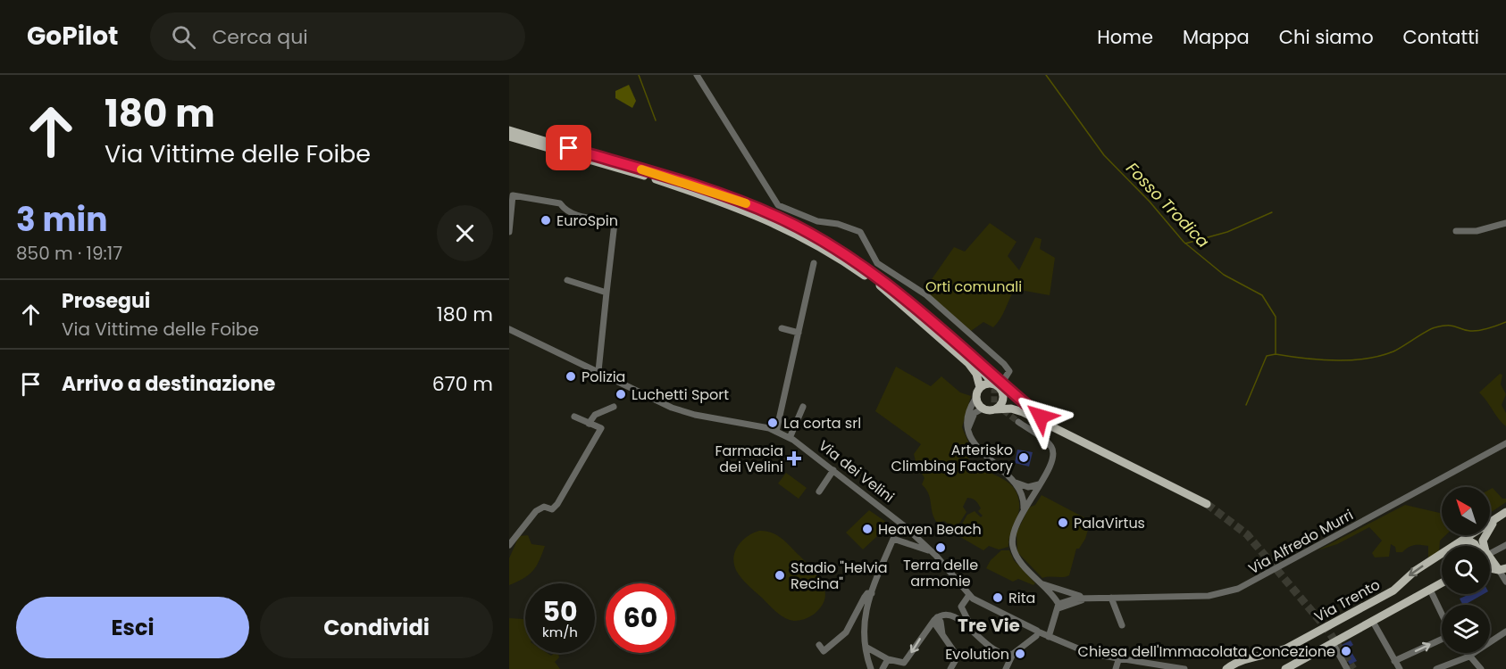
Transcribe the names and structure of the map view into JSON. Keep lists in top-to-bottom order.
{
  "streets": {
    "main road": ["Via Trento"],
    "street": ["Via dei Velini", "Via Alfredo Murri"]
  },
  "districts": ["Tre Vie"],
  "water": ["Fosso Trodica"],
  "parks": ["Orti comunali"],
  "places": {
    "other": [
      "EuroSpin",
      "Polizia",
      "Luchetti Sport",
      "La corta srl",
      "Arterisko Climbing Factory",
      "PalaVirtus",
      "Heaven Beach",
      "Terra delle armonie",
      "Stadio \"Helvia Recina\"",
      "Rita",
      "Chiesa dell'Immacolata Concezione",
      "Evolution"
    ],
    "health": ["Farmacia dei Velini"]
  },
  "north": "top left",
  "page": {
    "header": "GoPilot",
    "search": "Cerca qui",
    "nav": [
      "Home",
      "Mappa",
      "Chi siamo",
      "Contatti"
    ],
    "turn": ["180 m", "Via Vittime delle Foibe"],
    "heading": ["3 min", "850 m · 19:17"],
    "list": [
      {
        "name": "Prosegui",
        "note": "Via Vittime delle Foibe",
        "value": "180 m"
      },
      {
        "name": "Arrivo a destinazione",
        "value": "670 m"
      }
    ],
    "speed": "50 km/h",
    "limit": "60",
    "buttons": ["Esci", "Condividi"]
  }
}
